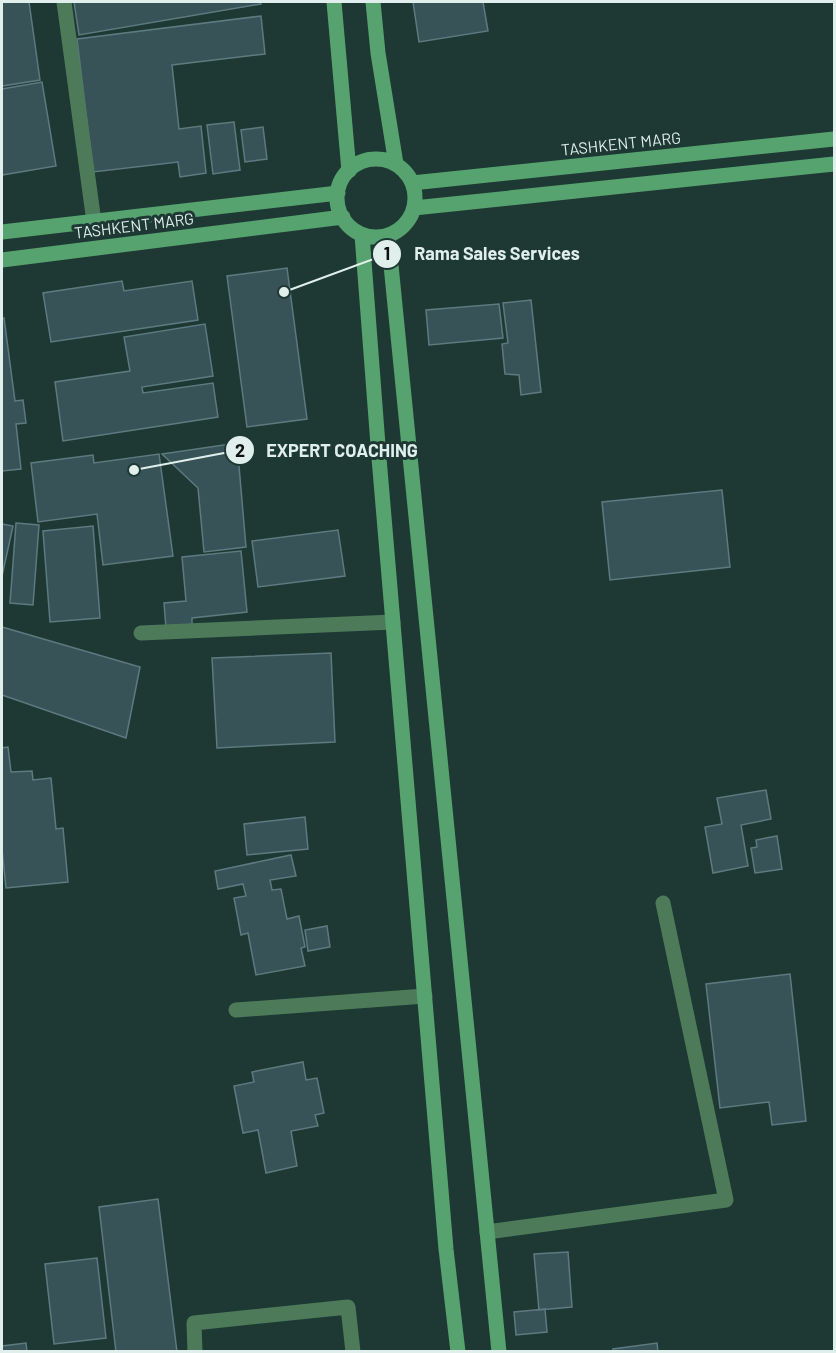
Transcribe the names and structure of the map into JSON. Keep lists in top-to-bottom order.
{
  "streets": {
    "street": ["TASHKENT MARG"]
  },
  "places": ["Rama Sales Services", "EXPERT COACHING"]
}
